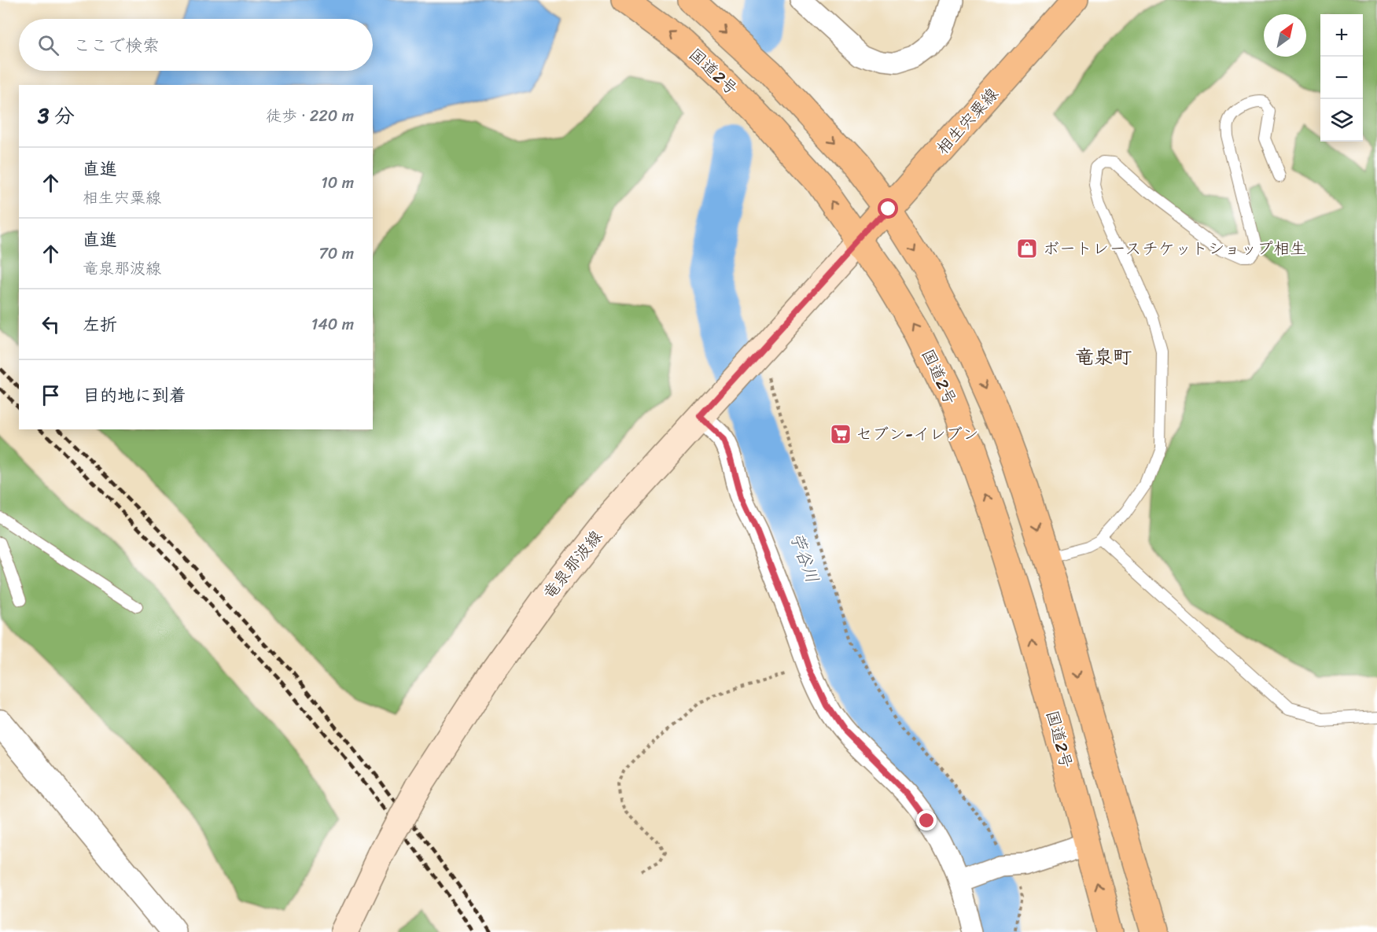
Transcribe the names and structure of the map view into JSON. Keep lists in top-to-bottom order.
{
  "streets": {
    "main road": ["国道2号", "相生宍粟線", "竜泉那波線"]
  },
  "crossings": [
    ["国道2号", "相生宍粟線"],
    ["国道2号", "竜泉那波線"],
    ["相生宍粟線", "竜泉那波線"]
  ],
  "districts": ["竜泉町"],
  "water": ["苧谷川"],
  "places": {
    "shop": ["ボートレースチケットショップ相生"],
    "supermarket": ["セブン-イレブン"]
  },
  "north": "top right",
  "page": {
    "map_buttons": ["+", "−"],
    "search": "ここで検索",
    "heading": ["3 分", "徒歩 · 220 m"],
    "list": [
      ["直進", "相生宍粟線", "10 m"],
      ["直進", "竜泉那波線", "70 m"],
      ["左折", "140 m"],
      "目的地に到着"
    ]
  }
}
